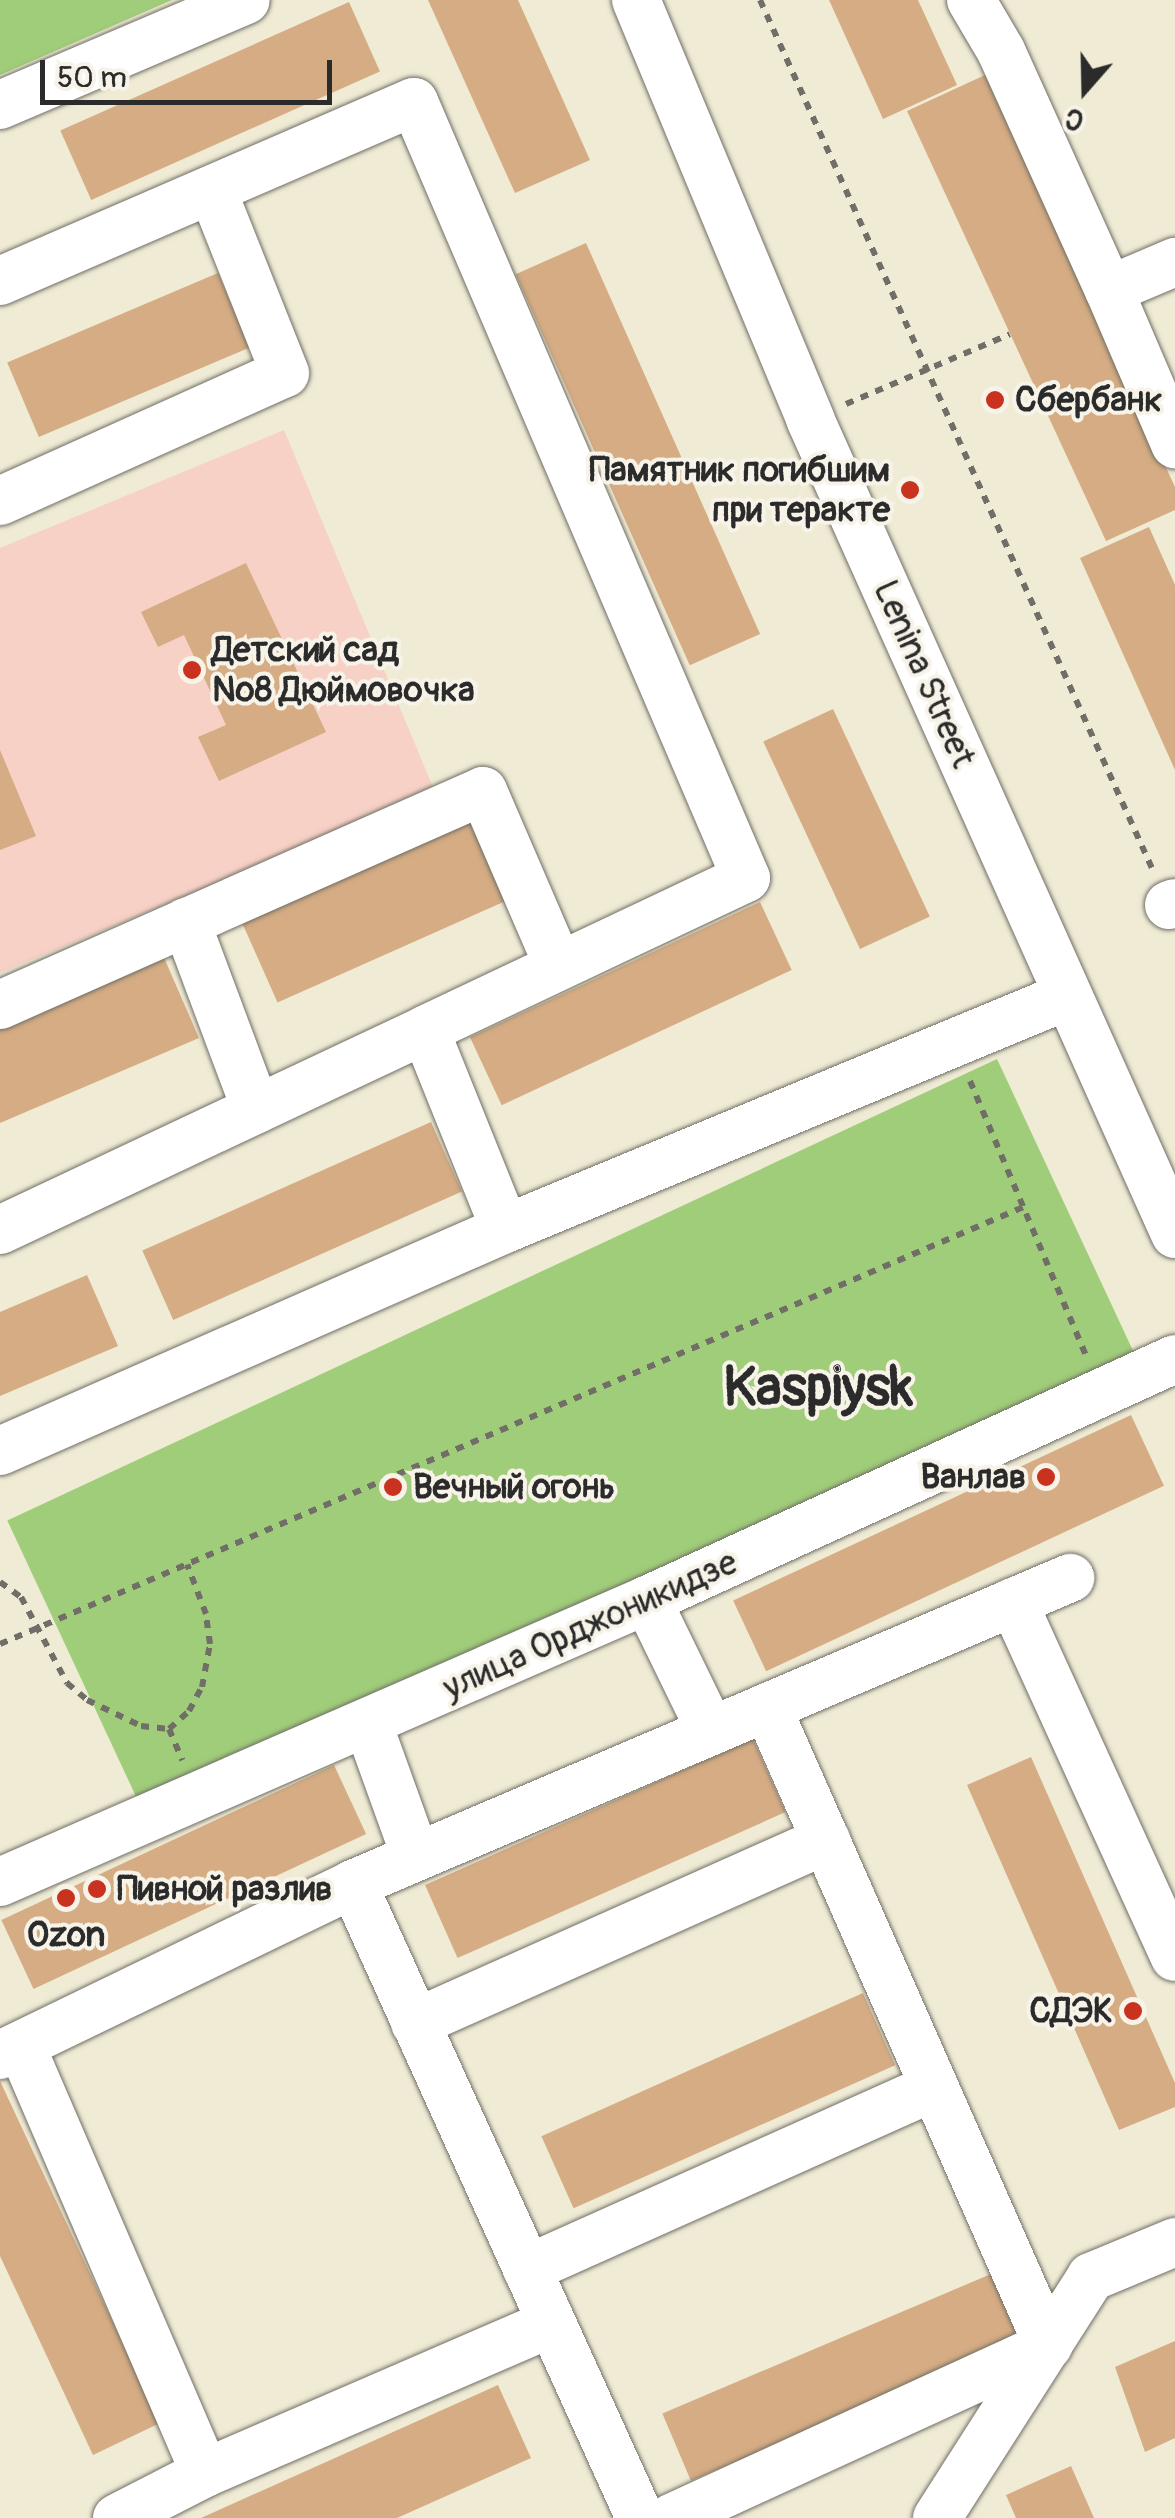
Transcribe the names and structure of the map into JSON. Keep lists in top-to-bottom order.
{
  "streets": {
    "street": ["Lenina Street", "улица Орджоникидзе"]
  },
  "districts": ["Kaspiysk"],
  "places": [
    "Сбербанк",
    "Памятник погибшим при теракте",
    "Детский сад №8 Дюймовочка",
    "Ванлав",
    "Вечный огонь",
    "Пивной разлив",
    "Ozon",
    "СДЭК"
  ],
  "scale_bar": "50 m",
  "north": "bottom"
}
